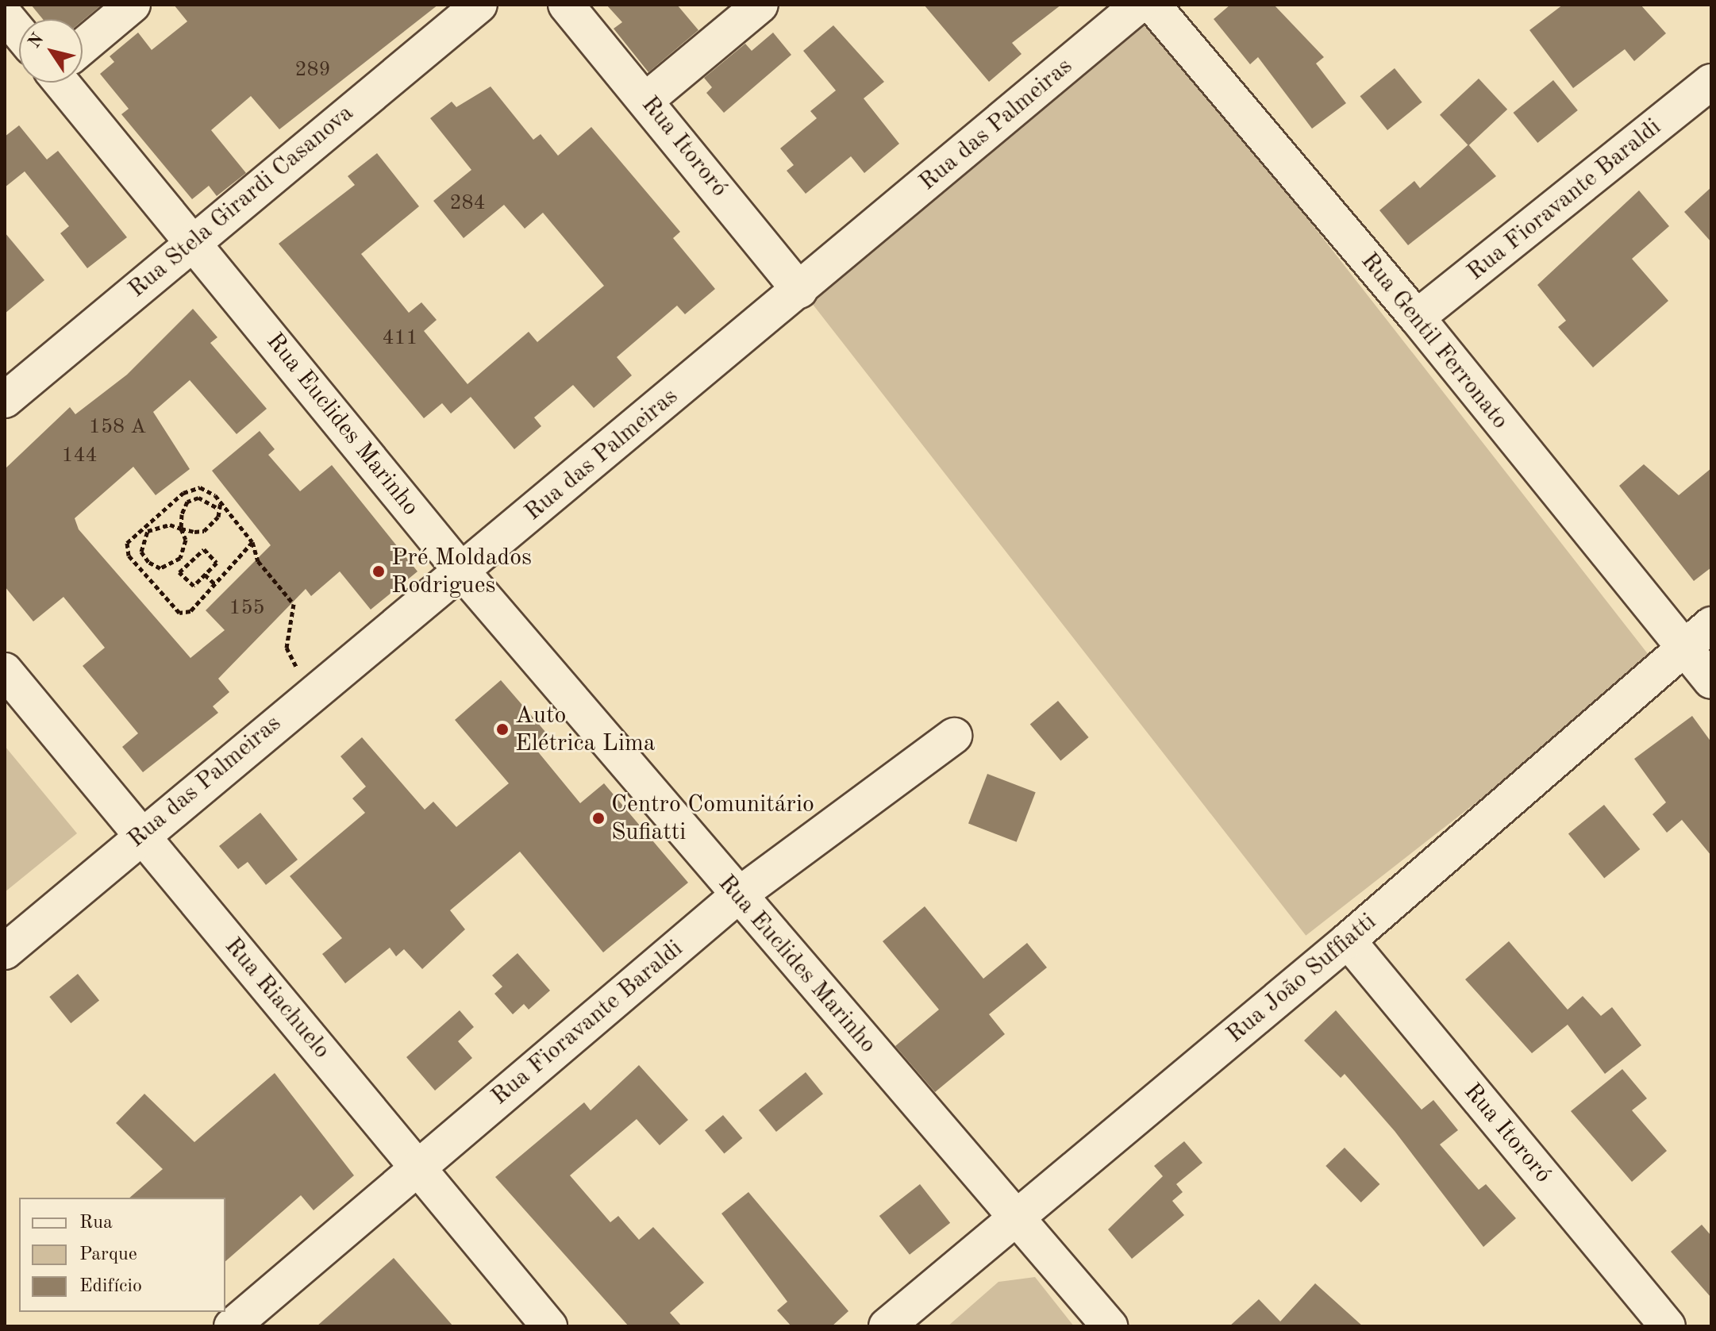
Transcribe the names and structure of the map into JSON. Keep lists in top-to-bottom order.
{
  "streets": {
    "street": [
      "Rua das Palmeiras",
      "Rua Itororó",
      "Rua Fioravante Baraldi",
      "Rua Stela Girardi Casanova",
      "Rua Gentil Ferronato",
      "Rua Euclides Marinho",
      "Rua João Suffiatti",
      "Rua Riachuelo"
    ]
  },
  "crossings": [
    ["Rua das Palmeiras", "Rua Itororó"],
    ["Rua das Palmeiras", "Rua Euclides Marinho"],
    ["Rua das Palmeiras", "Rua Riachuelo"],
    ["Rua Itororó", "Rua João Suffiatti"],
    ["Rua Fioravante Baraldi", "Rua Gentil Ferronato"],
    ["Rua Fioravante Baraldi", "Rua Euclides Marinho"],
    ["Rua Fioravante Baraldi", "Rua Riachuelo"],
    ["Rua Stela Girardi Casanova", "Rua Euclides Marinho"],
    ["Rua Gentil Ferronato", "Rua João Suffiatti"],
    ["Rua Euclides Marinho", "Rua João Suffiatti"]
  ],
  "places": ["Pré Moldados Rodrigues", "Auto Elétrica Lima", "Centro Comunitário Sufiatti"],
  "house_numbers": [
    "289",
    "284",
    "411",
    "158 A",
    "144",
    "155"
  ],
  "legend": ["Rua", "Parque", "Edifício"],
  "north": "top left"
}
